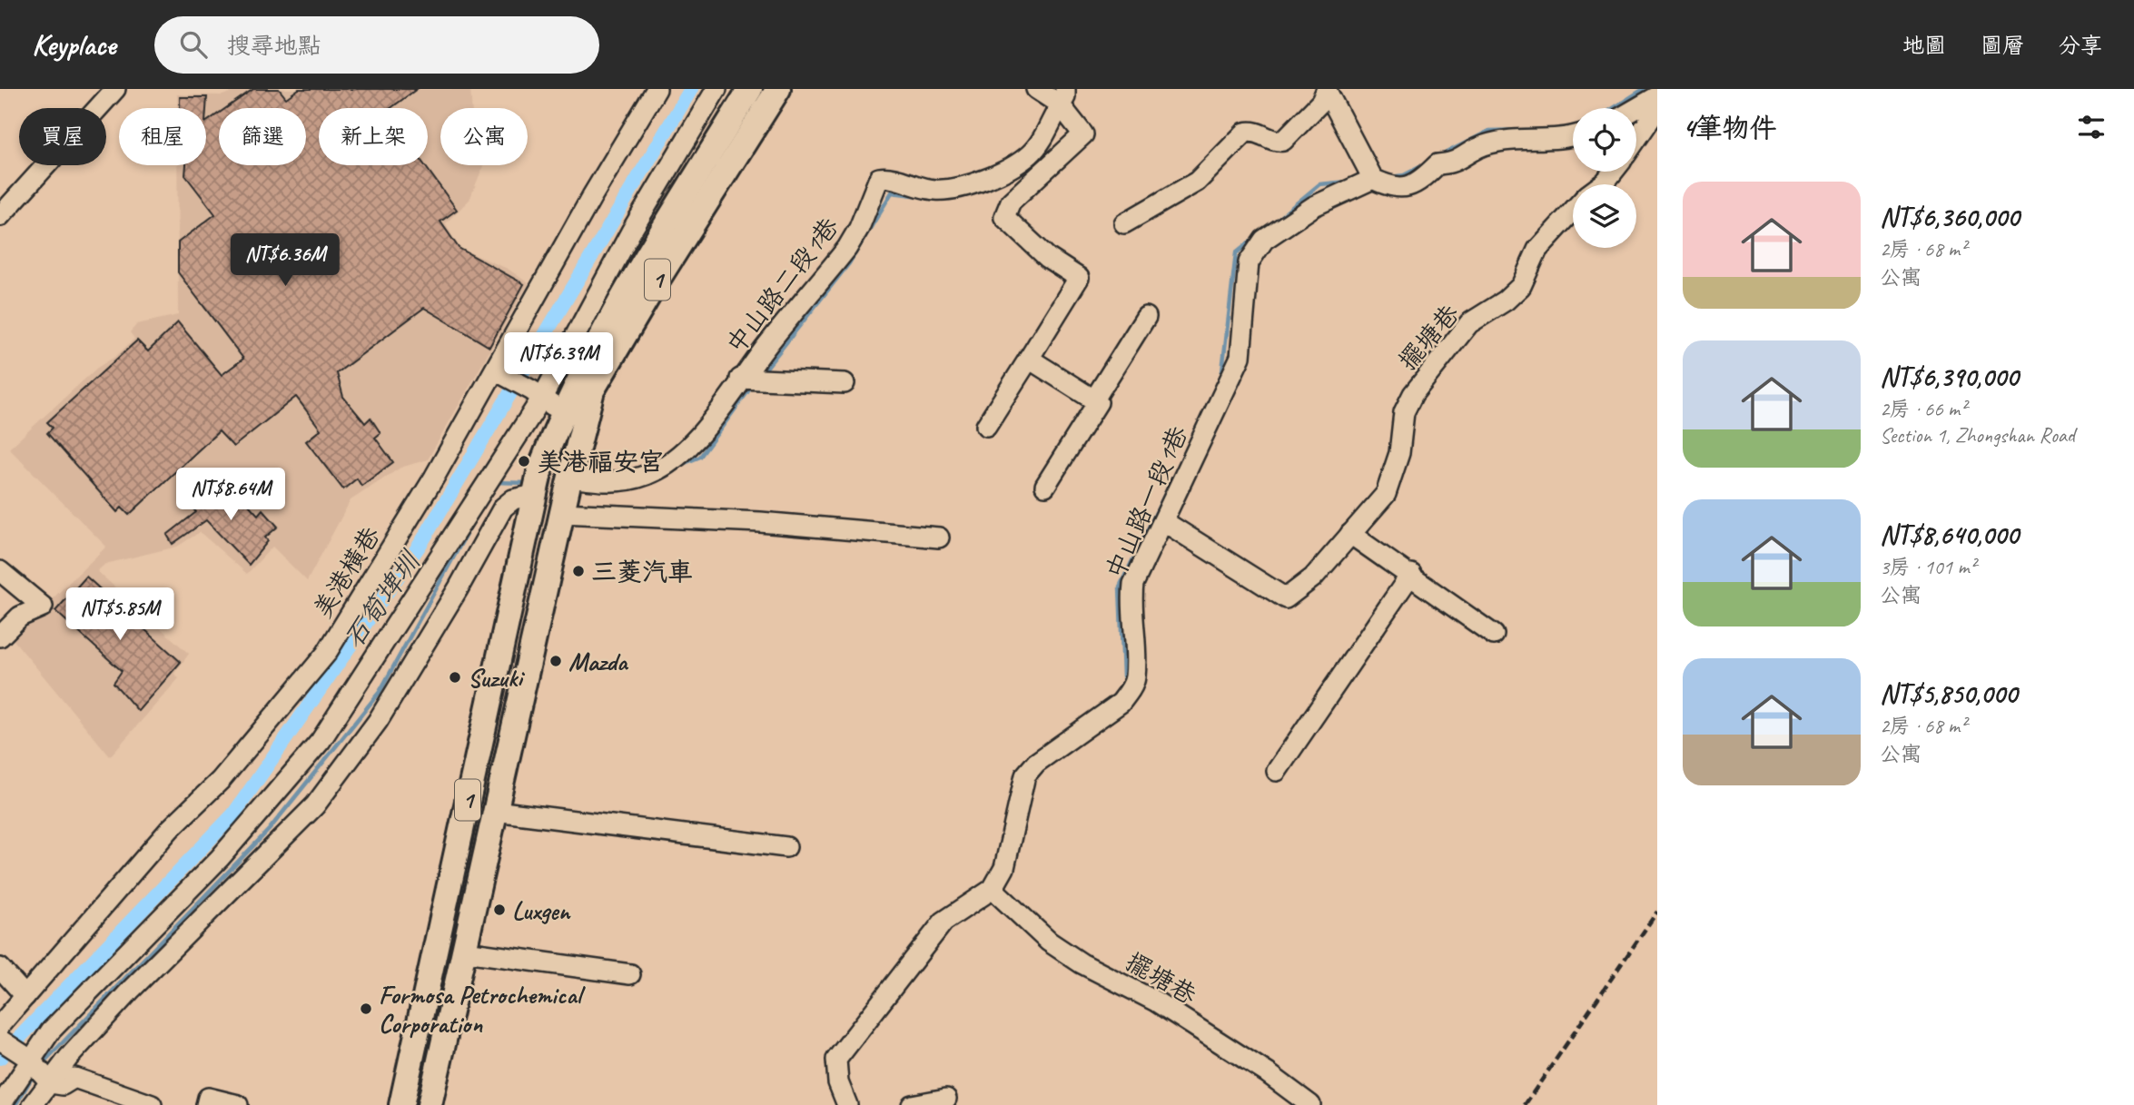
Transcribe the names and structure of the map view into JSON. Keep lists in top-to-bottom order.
{
  "streets": {
    "main road": ["1"],
    "street": [
      "中山路二段1巷",
      "擺塘巷",
      "中山路一段1巷",
      "美港橫巷"
    ]
  },
  "crossings": [
    ["1", "中山路二段1巷"],
    ["擺塘巷", "中山路一段1巷"]
  ],
  "water": ["石筍埤圳"],
  "places": [
    "美港福安宮",
    "三菱汽車",
    "Mazda",
    "Suzuki",
    "Luxgen",
    "Formosa Petrochemical Corporation"
  ],
  "page": {
    "header": "Keyplace",
    "search": "搜尋地點",
    "nav": ["地圖", "圖層", "分享"],
    "heading": "4筆物件",
    "chip": [
      "買屋",
      "租屋",
      "篩選",
      "新上架",
      "公寓"
    ],
    "list": [
      {
        "name": "NT$6,360,000",
        "note": "2房 · 68 m² · 公寓"
      },
      {
        "name": "NT$6,390,000",
        "note": "2房 · 66 m² · Section 1, Zhongshan Road"
      },
      {
        "name": "NT$8,640,000",
        "note": "3房 · 101 m² · 公寓"
      },
      {
        "name": "NT$5,850,000",
        "note": "2房 · 68 m² · 公寓"
      }
    ],
    "price": [
      "NT$6.36M",
      "NT$6.39M",
      "NT$8.64M",
      "NT$5.85M"
    ]
  }
}
